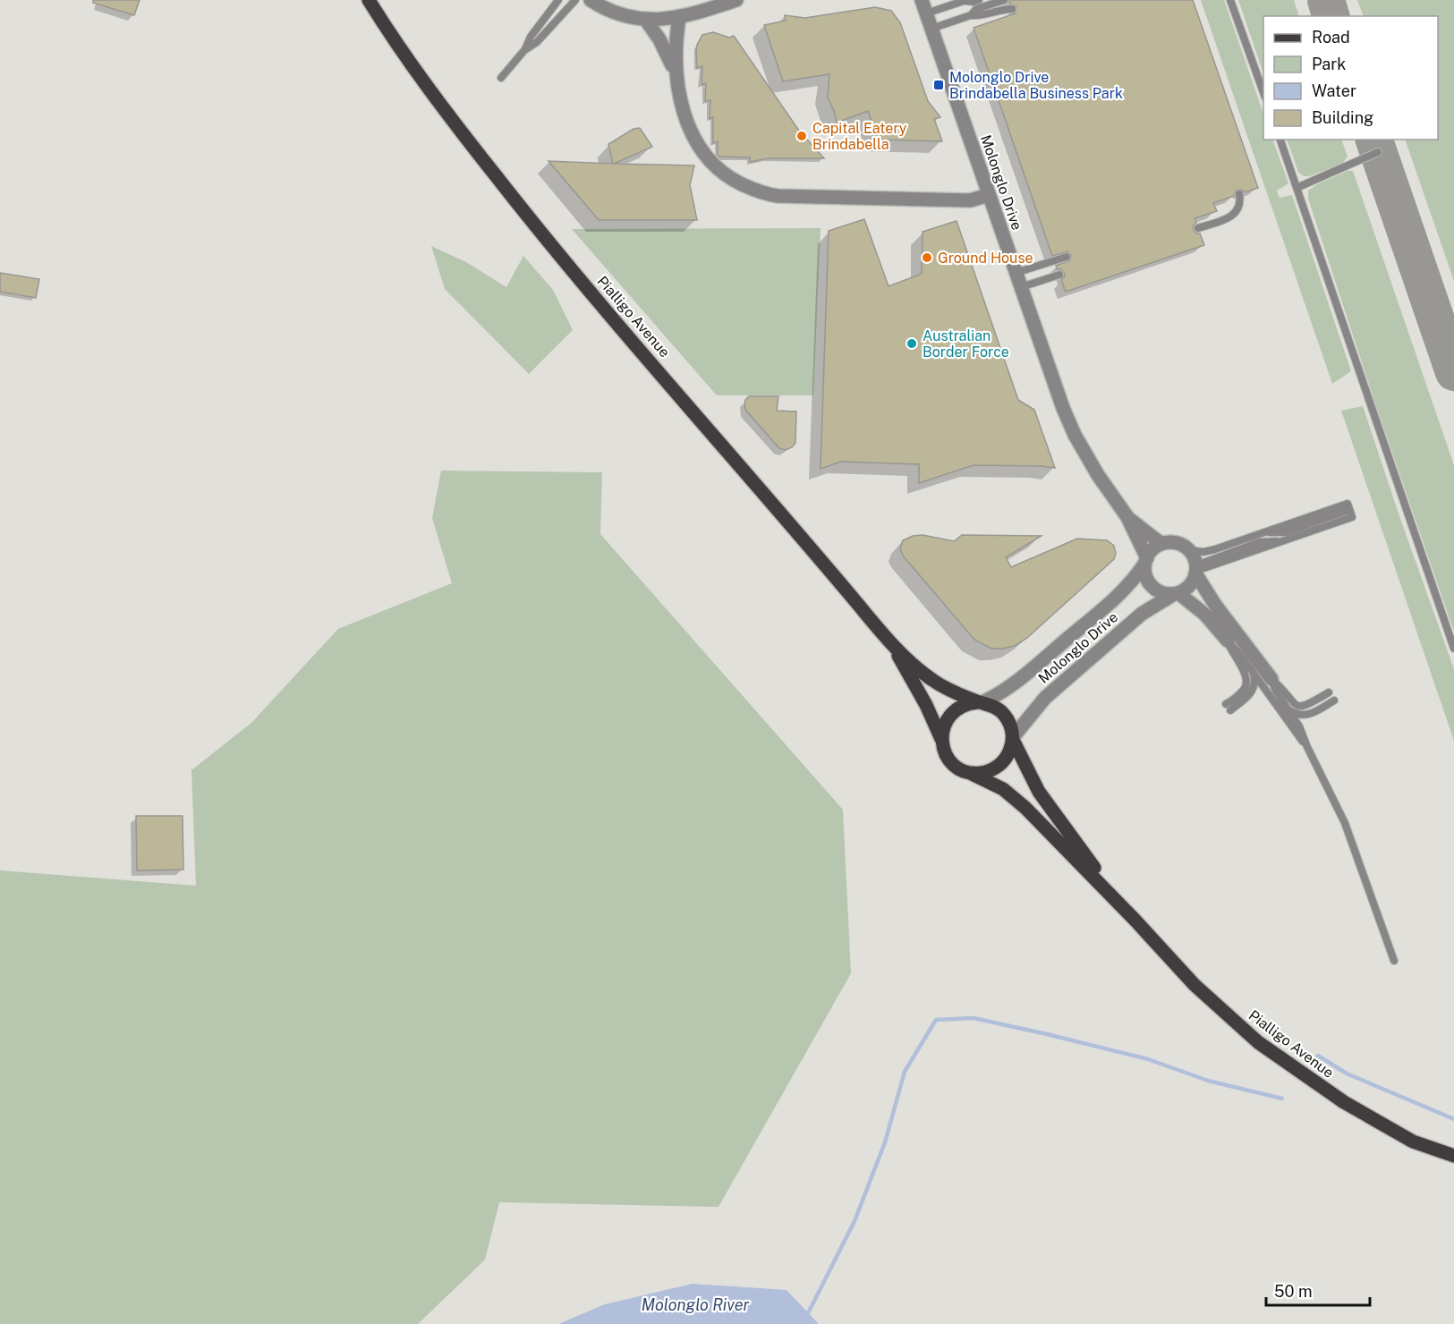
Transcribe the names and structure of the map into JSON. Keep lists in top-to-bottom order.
{
  "streets": {
    "main road": ["Pialligo Avenue"],
    "street": ["Molonglo Drive"]
  },
  "crossings": [
    ["Molonglo Drive", "Pialligo Avenue"]
  ],
  "water": ["Molonglo River"],
  "places": {
    "transit": ["Molonglo Drive Brindabella Business Park"],
    "other": ["Capital Eatery Brindabella", "Ground House", "Australian Border Force"]
  },
  "legend": [
    "Road",
    "Park",
    "Water",
    "Building"
  ],
  "scale_bar": "50 m"
}
